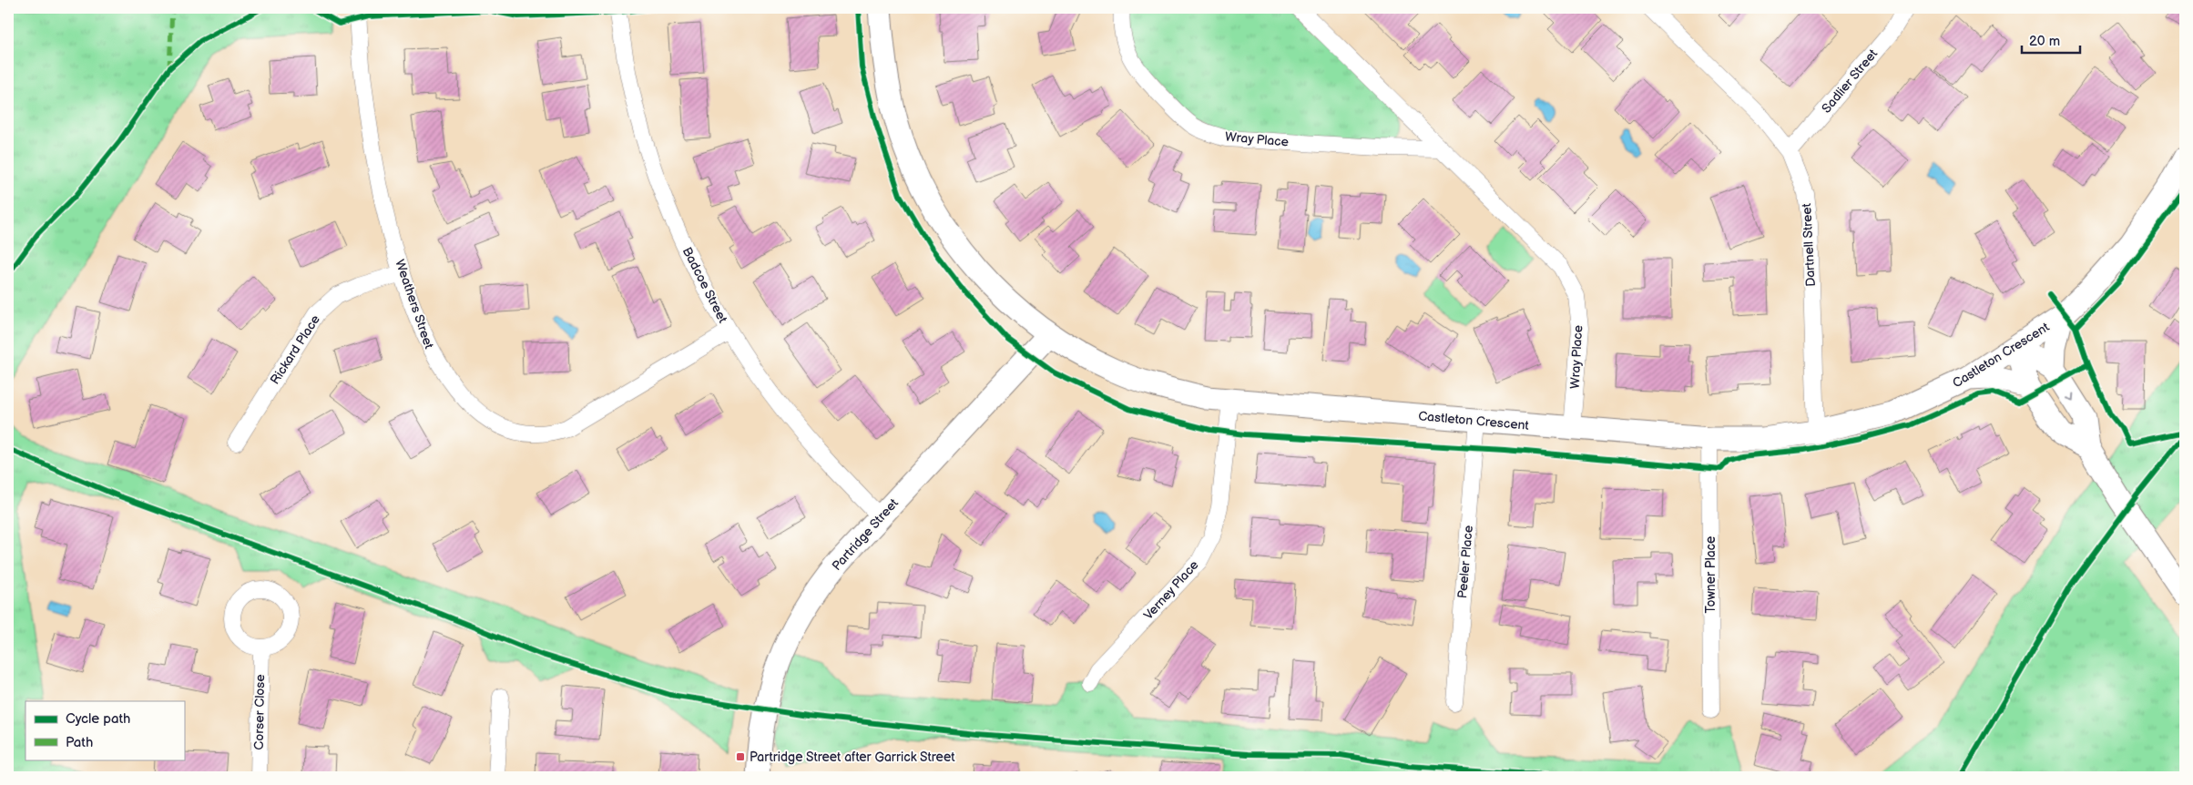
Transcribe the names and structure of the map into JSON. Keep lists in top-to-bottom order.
{
  "streets": {
    "street": [
      "Sadlier Street",
      "Wray Place",
      "Dartnell Street",
      "Badcoe Street",
      "Weathers Street",
      "Rickard Place",
      "Castleton Crescent",
      "Partridge Street",
      "Peeler Place",
      "Towner Place",
      "Verney Place",
      "Corser Close"
    ]
  },
  "crossings": [
    ["Sadlier Street", "Dartnell Street"],
    ["Wray Place", "Castleton Crescent"],
    ["Dartnell Street", "Castleton Crescent"],
    ["Badcoe Street", "Weathers Street"],
    ["Badcoe Street", "Partridge Street"],
    ["Weathers Street", "Rickard Place"],
    ["Castleton Crescent", "Partridge Street"],
    ["Castleton Crescent", "Peeler Place"],
    ["Castleton Crescent", "Towner Place"],
    ["Castleton Crescent", "Verney Place"]
  ],
  "places": {
    "transit": ["Partridge Street after Garrick Street"]
  },
  "legend": ["Cycle path", "Path"],
  "scale_bar": "20 m"
}
